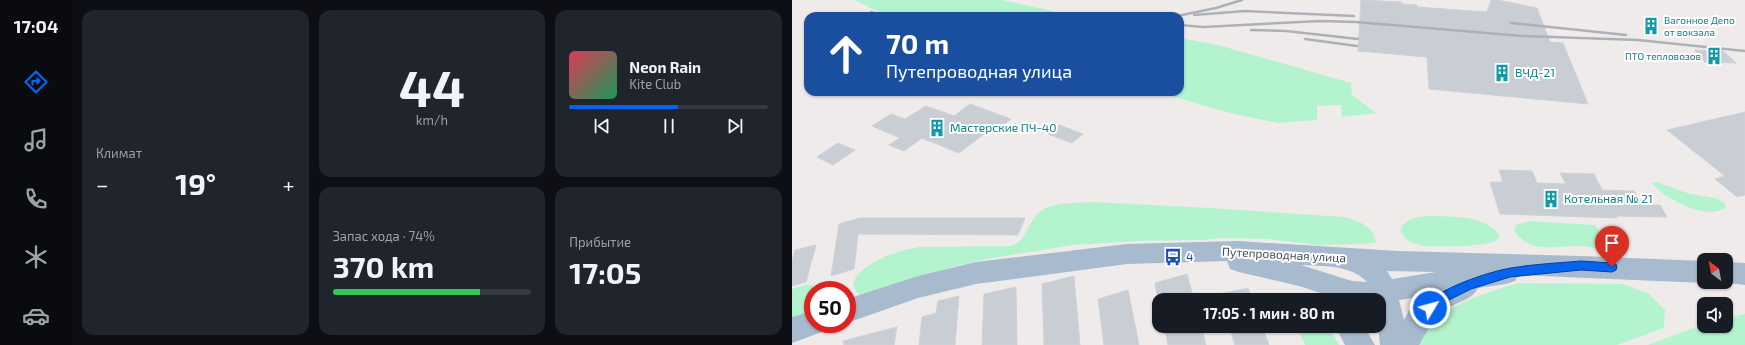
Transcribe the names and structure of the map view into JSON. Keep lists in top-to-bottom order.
{
  "streets": {
    "main road": ["Путепроводная улица"]
  },
  "places": {
    "building": [
      "Вагонное Депо от вокзала",
      "ПТО тепловозов",
      "ВЧД-21",
      "Мастерские ПЧ-40",
      "Котельная № 21"
    ],
    "bus stop": ["4"]
  },
  "north": "top left",
  "page": {
    "tabs": "17:04",
    "tile": [
      "Климат",
      ["44", "km/h"],
      ["Запас хода · 74%", "370 km"],
      ["Прибытие", "17:05"]
    ],
    "turn": ["70 m", "Путепроводная улица"],
    "song": ["Neon Rain", "Kite Club"],
    "heat": ["−", "19°", "+"],
    "limit": "50",
    "trip": "17:05 · 1 мин · 80 m"
  }
}
